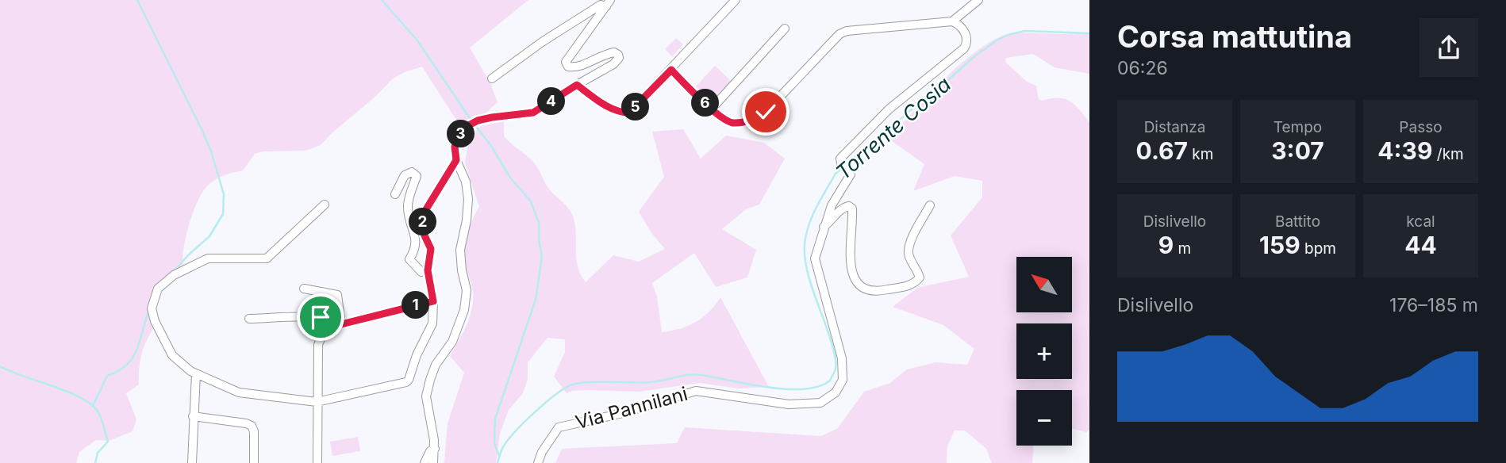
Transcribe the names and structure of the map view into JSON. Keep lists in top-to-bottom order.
{
  "streets": {
    "street": ["Via Pannilani"]
  },
  "water": ["Torrente Cosia"],
  "north": "top left",
  "page": {
    "heading": ["Corsa mattutina", "06:26"],
    "pins": [
      "4",
      "6",
      "5",
      "3",
      "2",
      "1"
    ],
    "stats": [
      ["Distanza", "0.67 km"],
      ["Tempo", "3:07"],
      ["Passo", "4:39 /km"],
      ["Dislivello", "9 m"],
      ["Battito", "159 bpm"],
      ["kcal", "44"]
    ],
    "map_buttons": ["+", "−"],
    "chart": ["Dislivello", "176–185 m"]
  }
}
